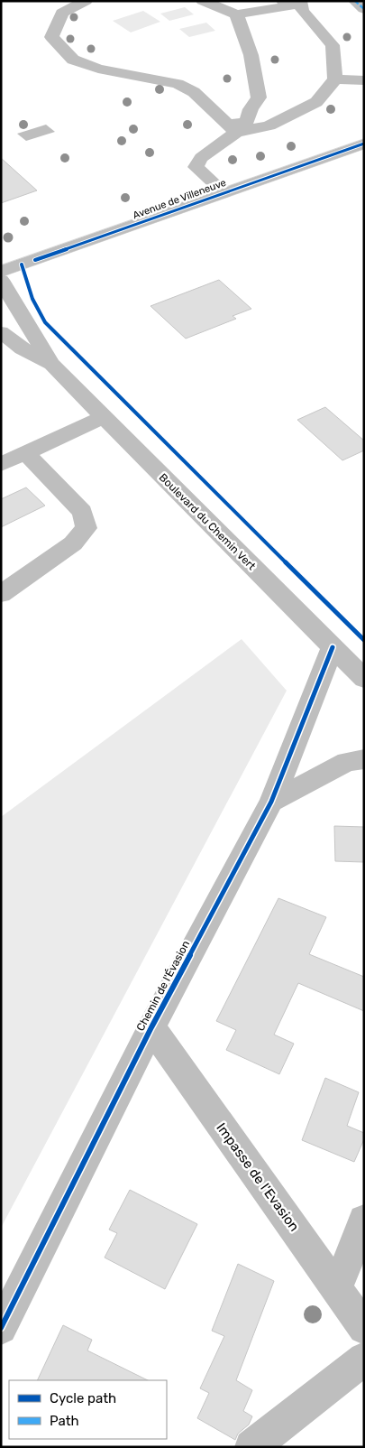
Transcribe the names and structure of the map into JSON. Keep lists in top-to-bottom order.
{
  "streets": {
    "street": [
      "Avenue de Villeneuve",
      "Boulevard du Chemin Vert",
      "Chemin de l'Évasion",
      "Impasse de l'Evasion"
    ]
  },
  "crossings": [
    ["Boulevard du Chemin Vert", "Chemin de l'Évasion"],
    ["Chemin de l'Évasion", "Impasse de l'Evasion"]
  ],
  "legend": ["Cycle path", "Path"]
}
